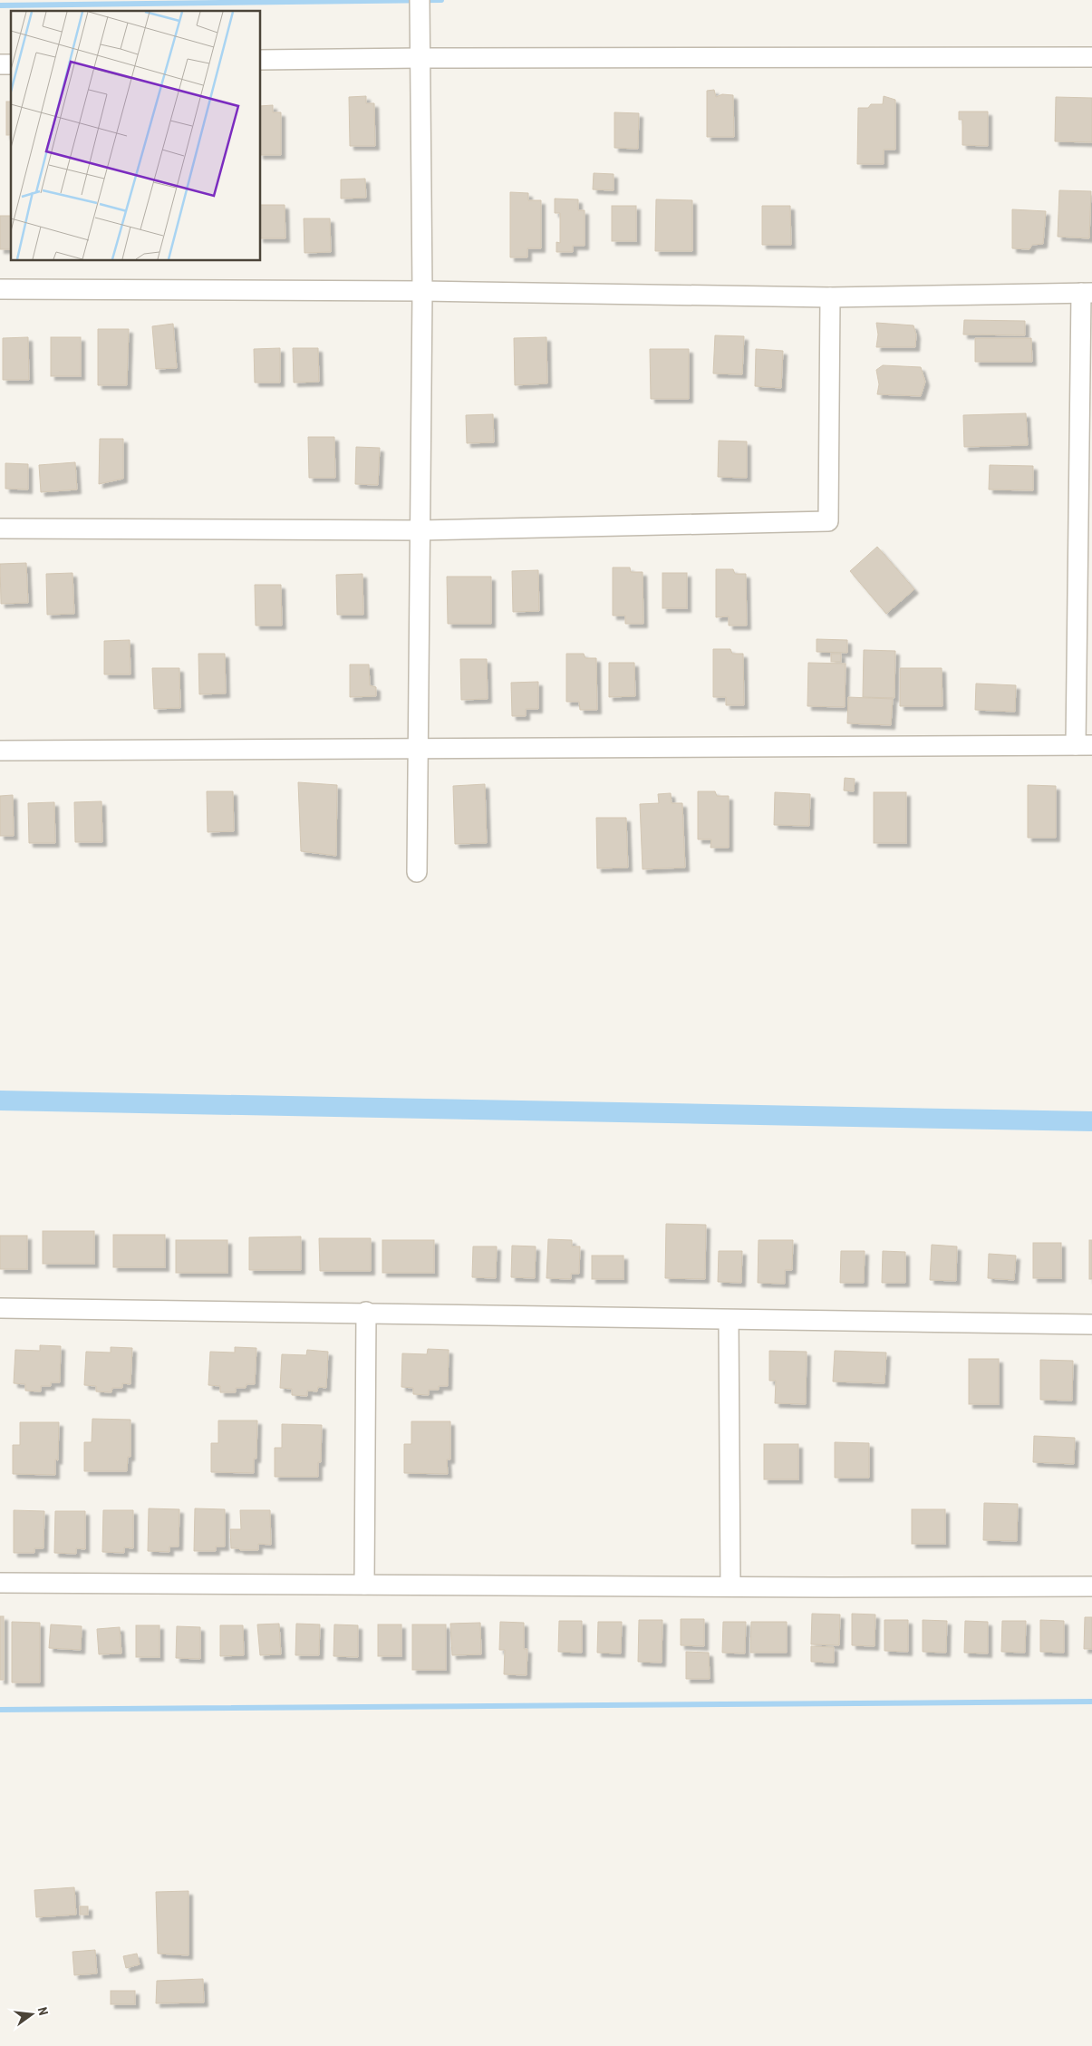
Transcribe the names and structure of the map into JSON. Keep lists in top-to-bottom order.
{
  "north": "right"
}
